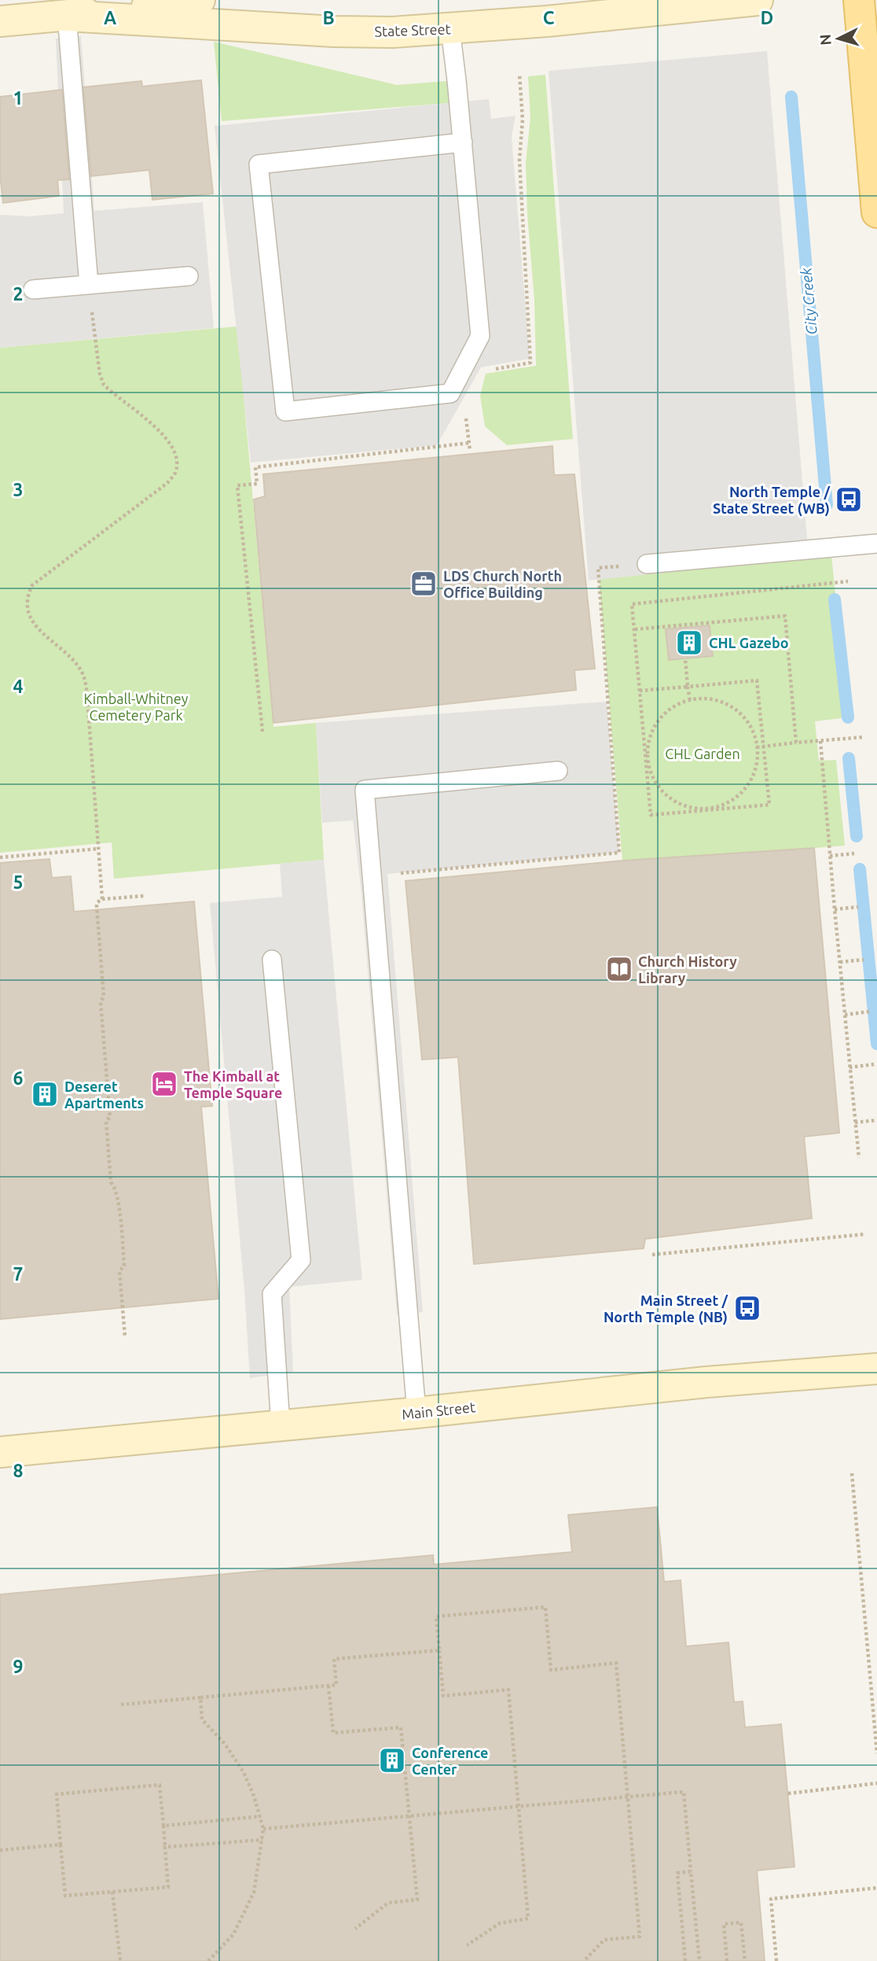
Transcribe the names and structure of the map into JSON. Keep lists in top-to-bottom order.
{
  "streets": {
    "main road": ["State Street", "Main Street"]
  },
  "water": ["City Creek"],
  "parks": ["Kimball-Whitney Cemetery Park", "CHL Garden"],
  "places": {
    "bus stop": ["North Temple / State Street (WB)", "Main Street / North Temple (NB)"],
    "office": ["LDS Church North Office Building"],
    "building": ["CHL Gazebo", "Deseret Apartments", "Conference Center"],
    "library": ["Church History Library"],
    "hotel": ["The Kimball at Temple Square"]
  },
  "north": "left",
  "grid": {
    "columns": [
      "A",
      "B",
      "C",
      "D"
    ],
    "rows": [
      "1",
      "2",
      "3",
      "4",
      "5",
      "6",
      "7",
      "8",
      "9"
    ]
  }
}
